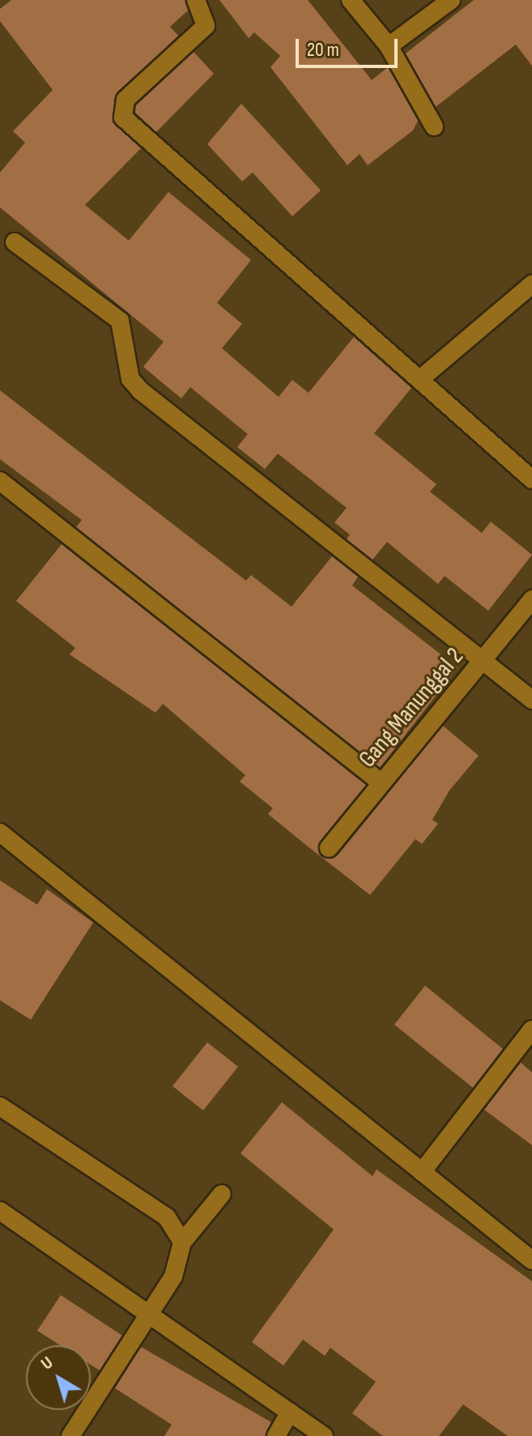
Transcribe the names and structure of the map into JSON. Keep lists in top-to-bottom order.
{
  "streets": {
    "street": ["Gang Manunggal 2"]
  },
  "scale_bar": "20 m",
  "north": "top left"
}
